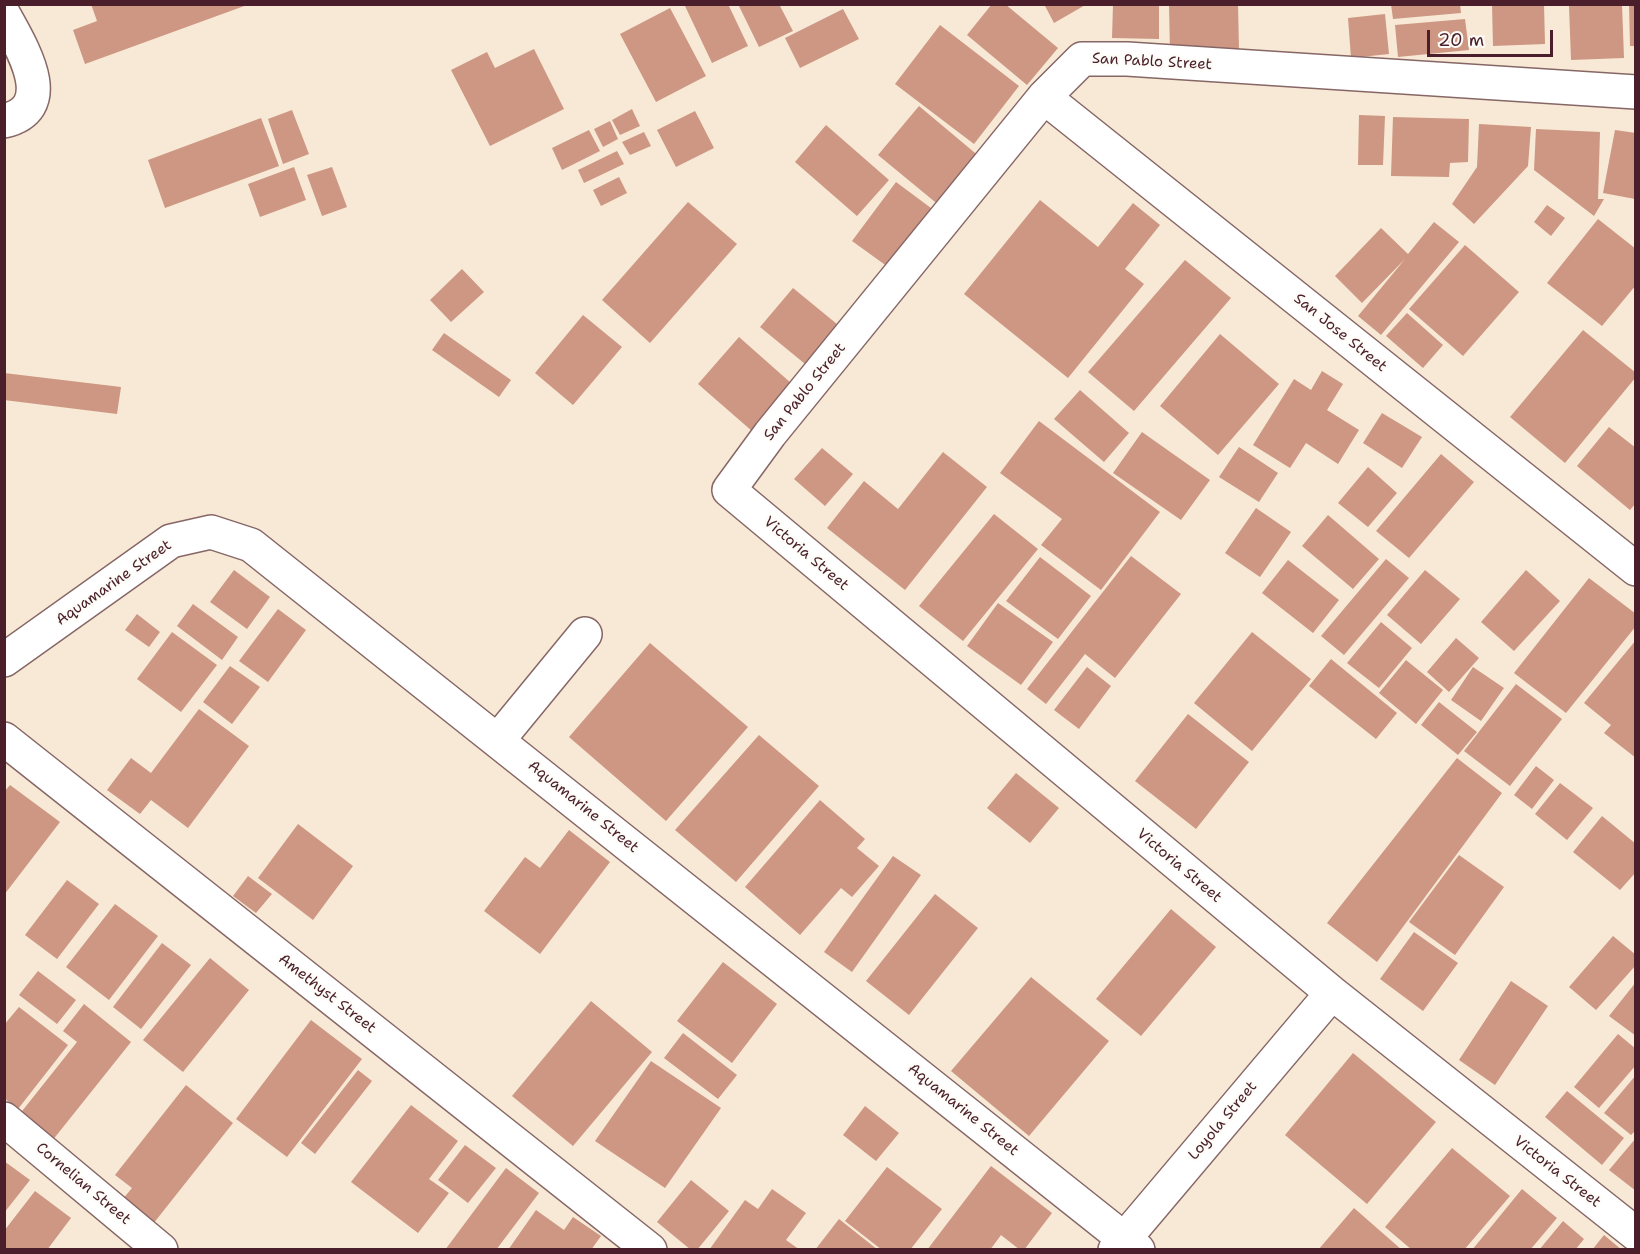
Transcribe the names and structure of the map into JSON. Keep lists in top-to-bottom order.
{
  "streets": {
    "street": [
      "San Pablo Street",
      "San Jose Street",
      "Victoria Street",
      "Aquamarine Street",
      "Amethyst Street",
      "Loyola Street",
      "Cornelian Street"
    ]
  },
  "crossings": [
    ["San Pablo Street", "San Jose Street"],
    ["San Pablo Street", "Victoria Street"],
    ["Victoria Street", "Loyola Street"],
    ["Aquamarine Street", "Loyola Street"]
  ],
  "scale_bar": "20 m"
}
